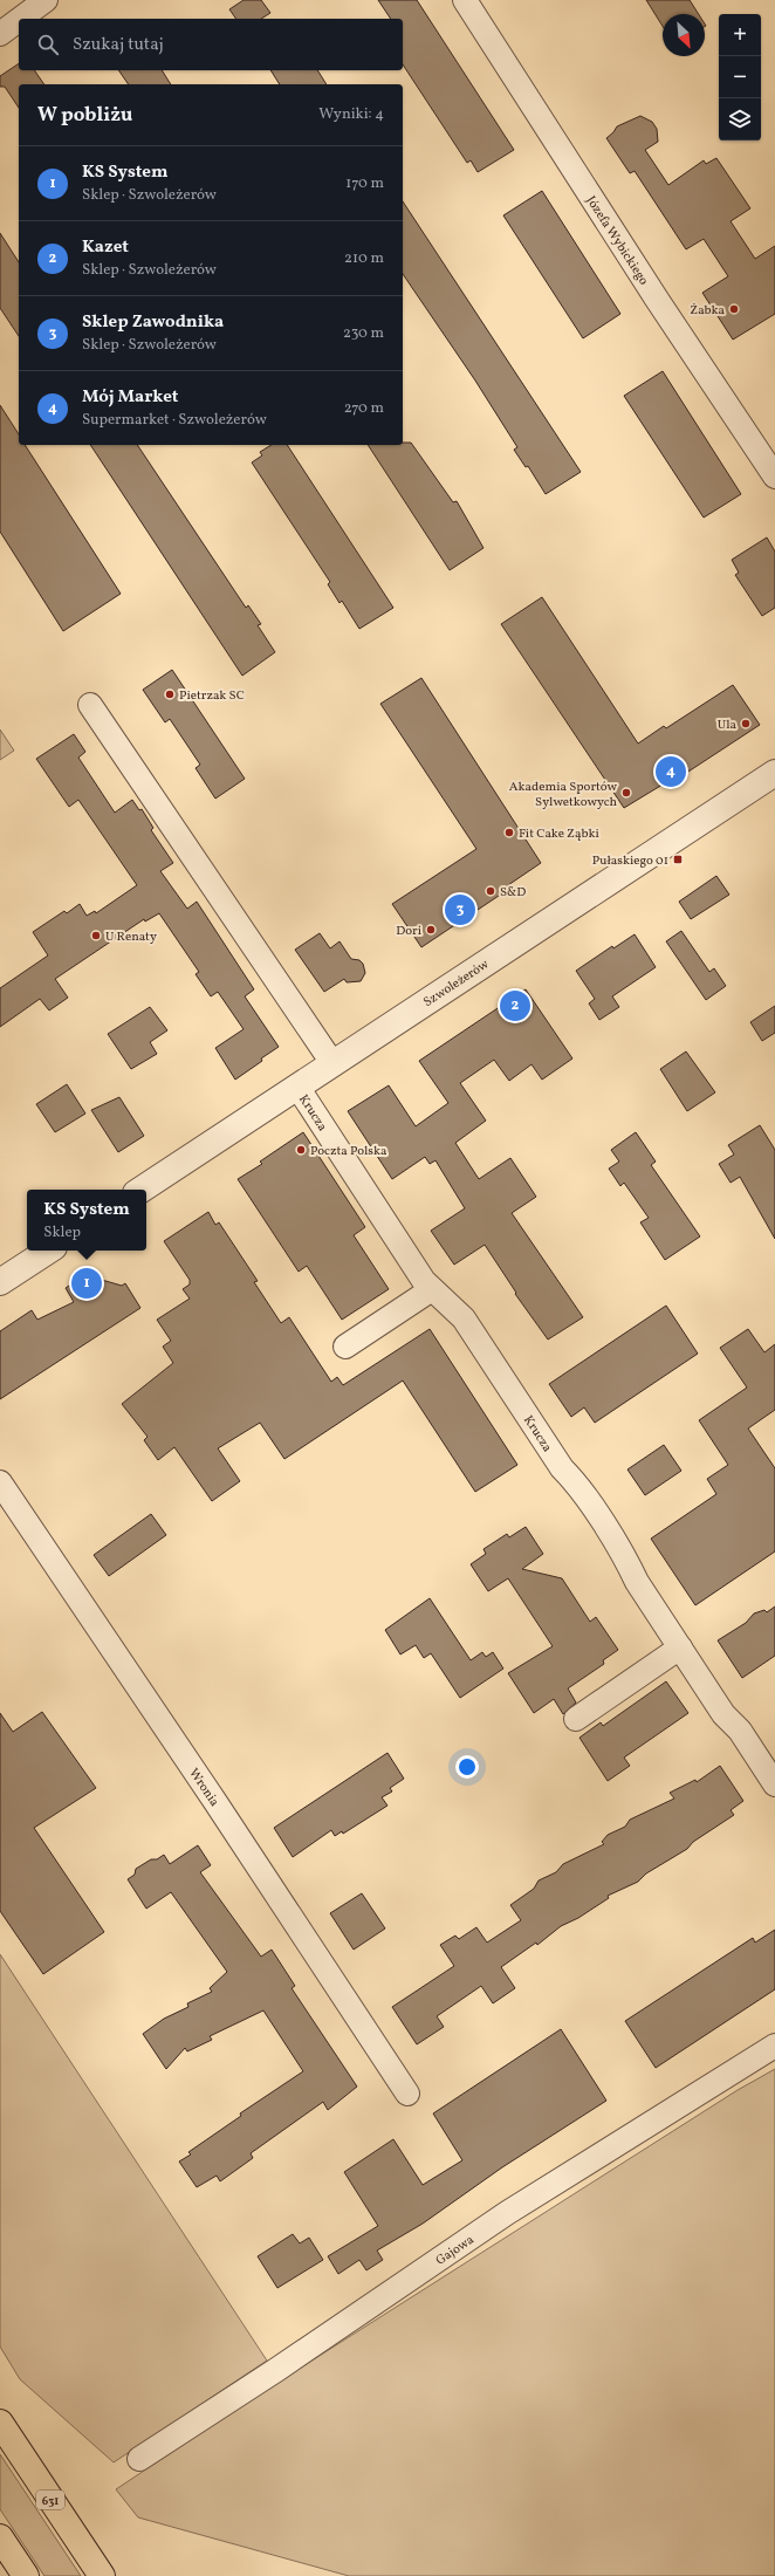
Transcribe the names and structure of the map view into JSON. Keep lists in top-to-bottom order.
{
  "streets": {
    "main road": ["631"],
    "street": [
      "Józefa Wybickiego",
      "Szwoleżerów",
      "Krucza",
      "Wronia",
      "Gajowa"
    ]
  },
  "crossings": [
    ["Szwoleżerów", "Krucza"]
  ],
  "places": {
    "other": [
      "Żabka",
      "Pietrzak SC",
      "Ula",
      "Akademia Sportów Sylwetkowych",
      "Fit Cake Ząbki",
      "S&D",
      "Dori",
      "U Renaty",
      "Poczta Polska"
    ],
    "transit": ["Pułaskiego 01"]
  },
  "north": "bottom right",
  "page": {
    "map_buttons": ["+", "−"],
    "search": "Szukaj tutaj",
    "heading": ["W pobliżu", "Wyniki: 4"],
    "list": [
      {
        "mark": "1",
        "name": "KS System",
        "note": "Sklep · Szwoleżerów",
        "value": "170 m"
      },
      {
        "mark": "2",
        "name": "Kazet",
        "note": "Sklep · Szwoleżerów",
        "value": "210 m"
      },
      {
        "mark": "3",
        "name": "Sklep Zawodnika",
        "note": "Sklep · Szwoleżerów",
        "value": "230 m"
      },
      {
        "mark": "4",
        "name": "Mój Market",
        "note": "Supermarket · Szwoleżerów",
        "value": "270 m"
      }
    ],
    "pins": [
      "4",
      "3",
      "2",
      "1"
    ],
    "popup": ["KS System", "Sklep"]
  }
}
